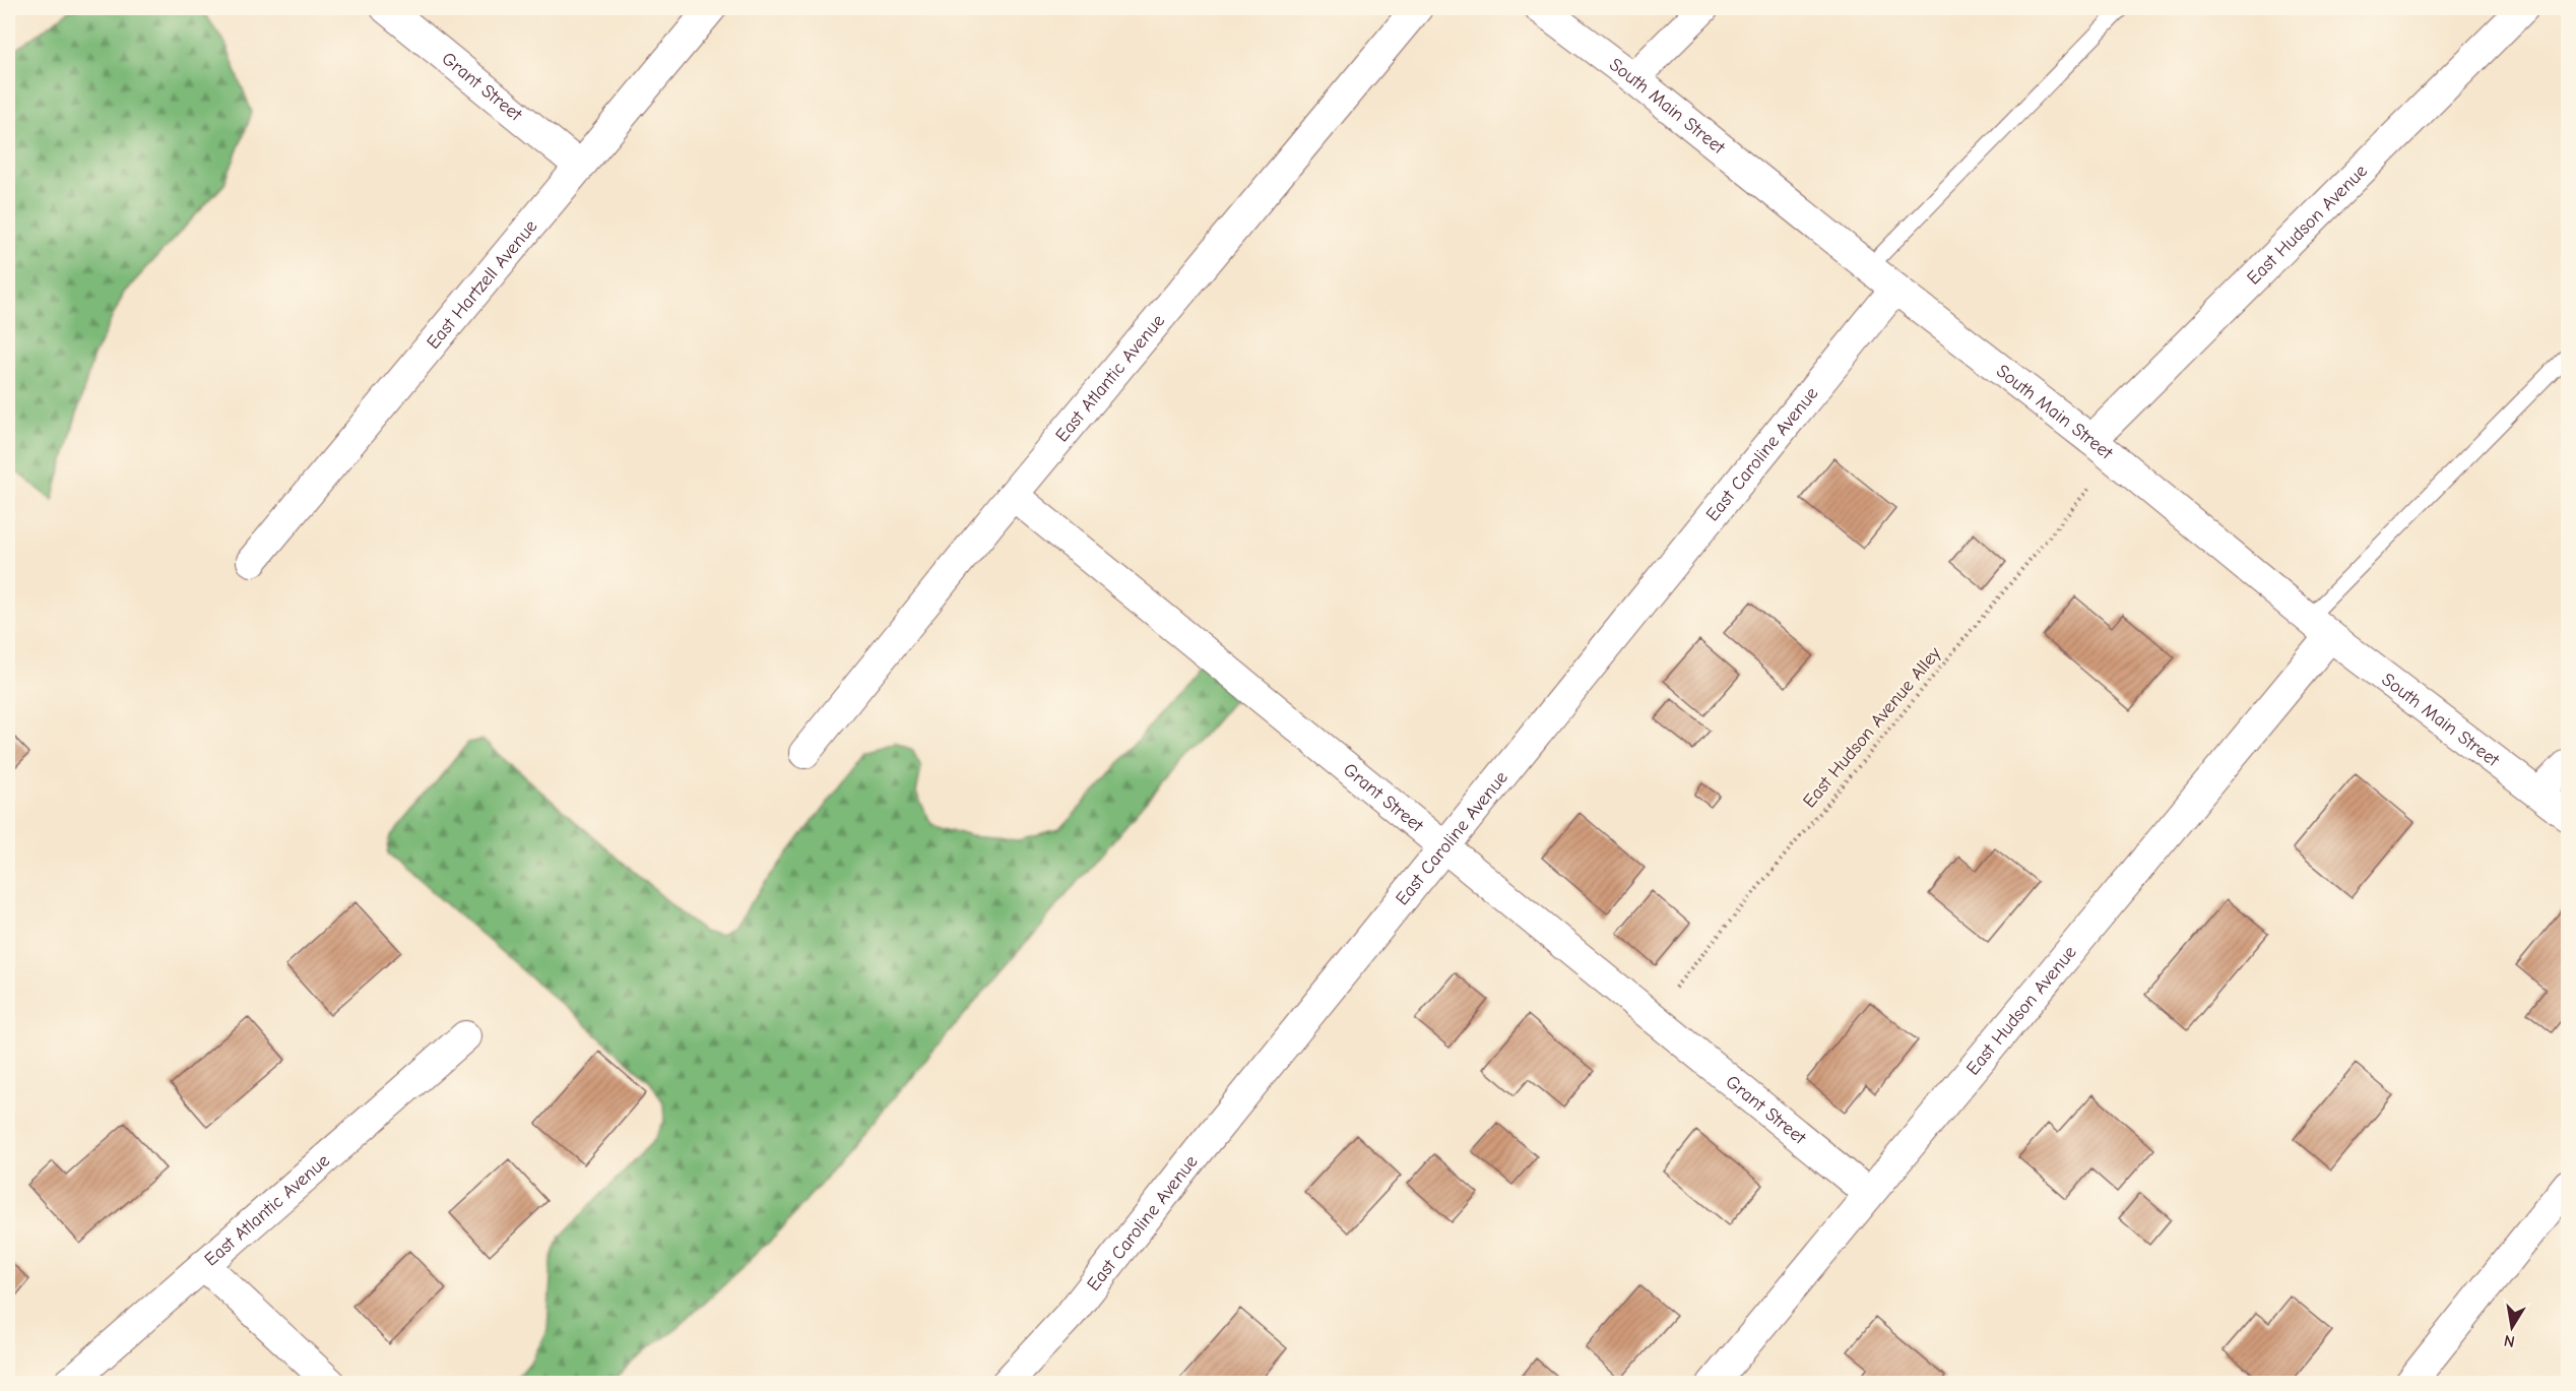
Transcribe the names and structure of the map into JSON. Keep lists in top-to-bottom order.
{
  "streets": {
    "street": [
      "Grant Street",
      "South Main Street",
      "East Hudson Avenue",
      "East Hartzell Avenue",
      "East Atlantic Avenue",
      "East Caroline Avenue"
    ],
    "path": ["East Hudson Avenue Alley"]
  },
  "crossings": [
    ["Grant Street", "East Hudson Avenue"],
    ["Grant Street", "East Hartzell Avenue"],
    ["Grant Street", "East Atlantic Avenue"],
    ["Grant Street", "East Caroline Avenue"],
    ["Grant Street", "East Hudson Avenue Alley"],
    ["South Main Street", "East Hudson Avenue"],
    ["South Main Street", "East Caroline Avenue"],
    ["South Main Street", "East Hudson Avenue Alley"]
  ],
  "north": "bottom"
}
